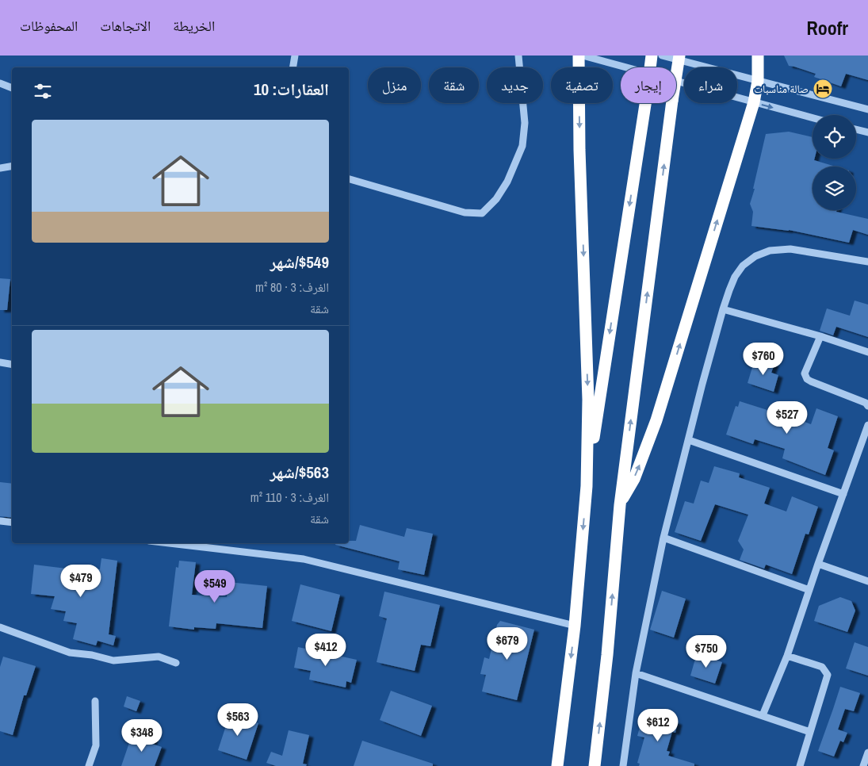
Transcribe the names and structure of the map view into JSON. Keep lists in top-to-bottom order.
{
  "places": {
    "hotel": ["صالة مناسبات"]
  },
  "page": {
    "header": "Roofr",
    "nav": ["الخريطة", "الاتجاهات", "المحفوظات"],
    "chip": [
      "شراء",
      "إيجار",
      "تصفية",
      "جديد",
      "شقة",
      "منزل"
    ],
    "heading": "العقارات: 10",
    "list": [
      {
        "name": "$549/شهر",
        "note": "الغرف: 3 · 80 m² · شقة"
      },
      {
        "name": "$563/شهر",
        "note": "الغرف: 3 · 110 m² · شقة"
      }
    ],
    "price": [
      "$760",
      "$527",
      "$479",
      "$549",
      "$679",
      "$412",
      "$750",
      "$563",
      "$612",
      "$348"
    ]
  }
}
